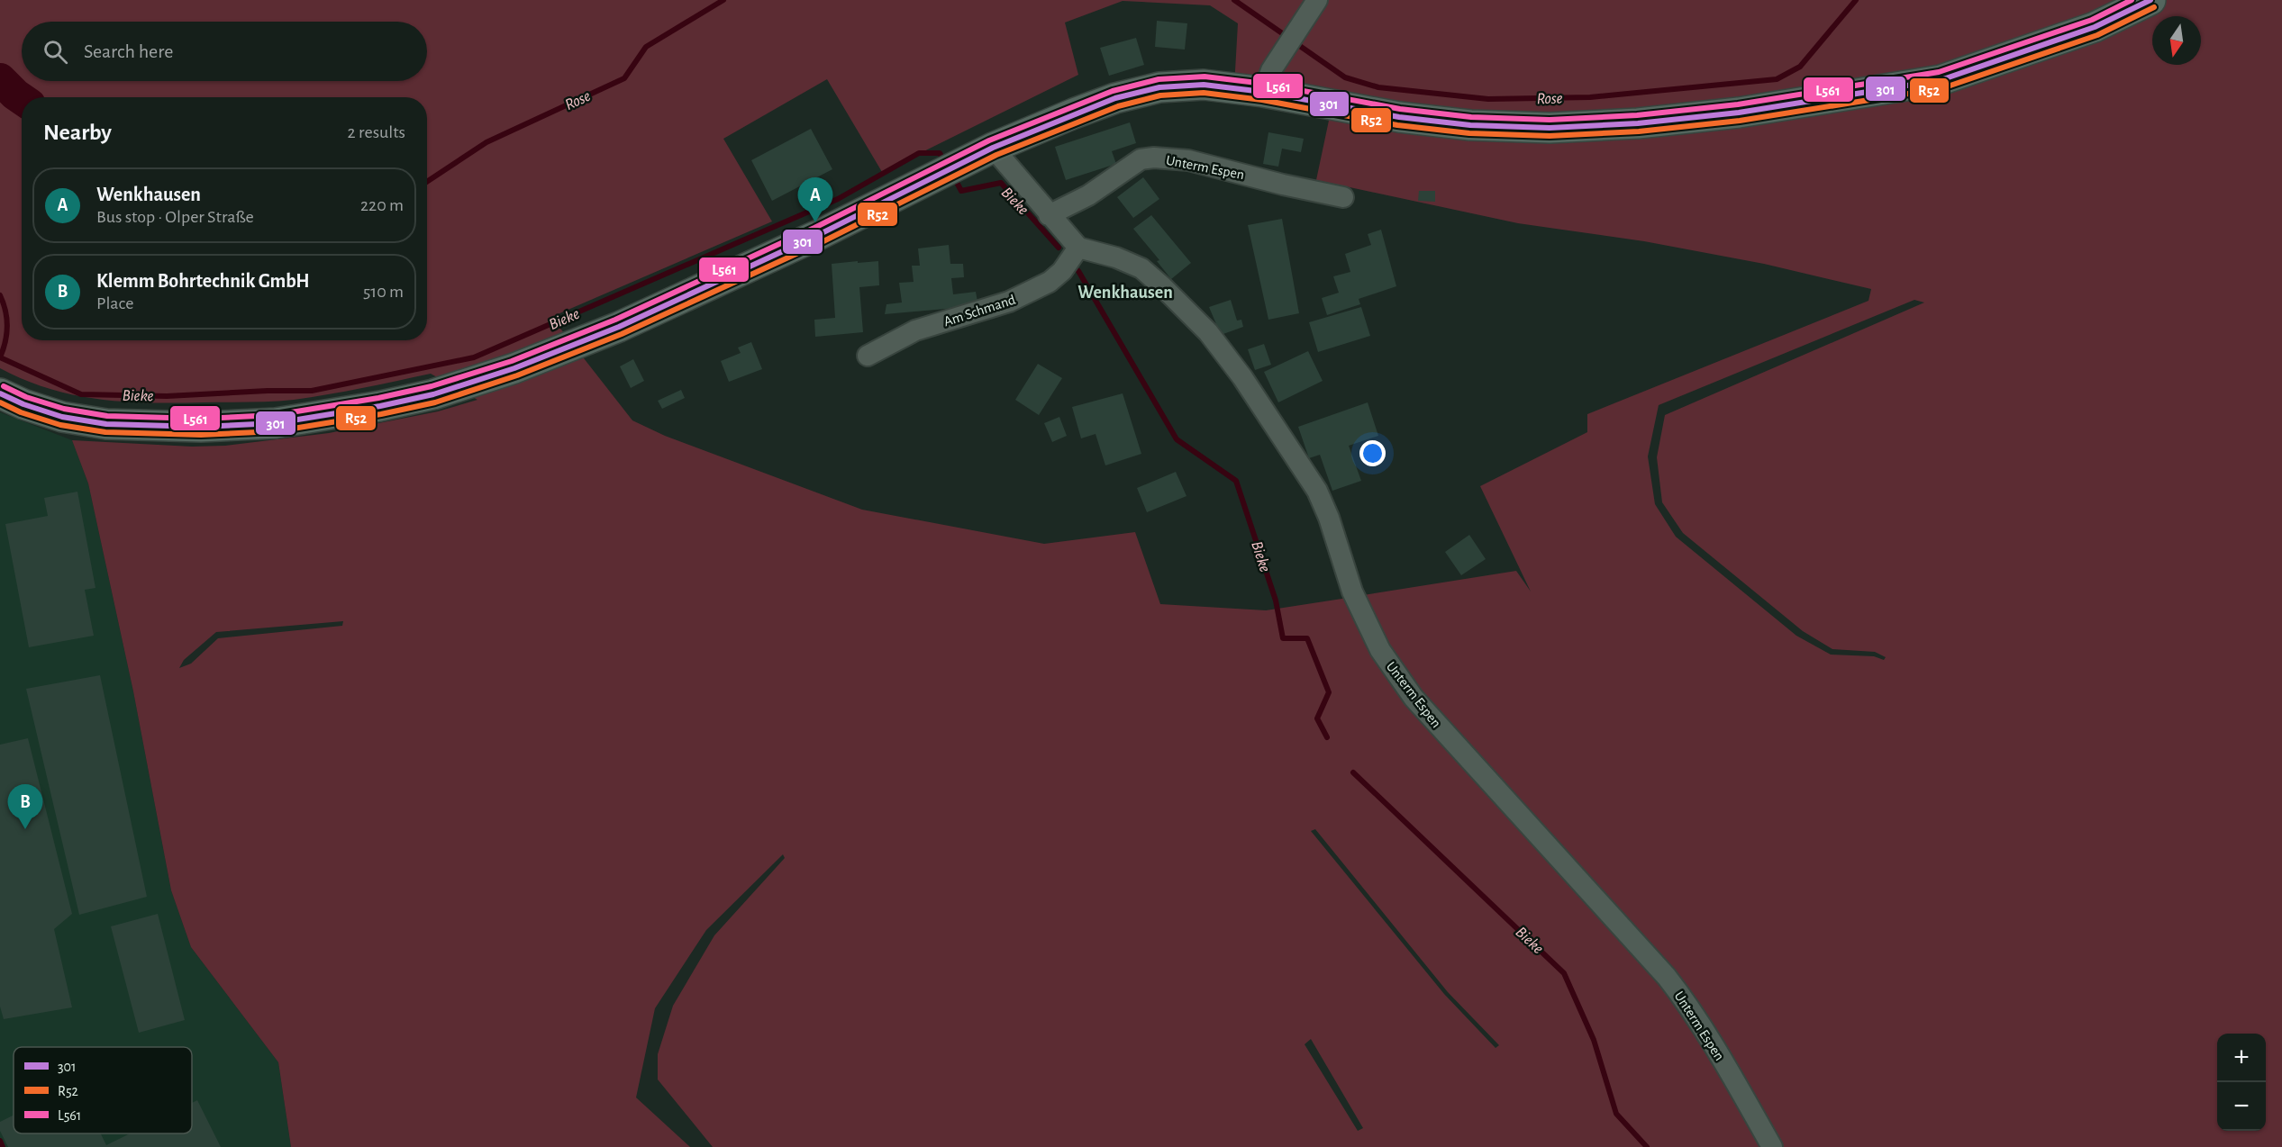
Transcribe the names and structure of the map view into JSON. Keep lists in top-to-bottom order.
{
  "streets": {
    "street": ["Unterm Espen", "Am Schmand"]
  },
  "crossings": [
    ["Unterm Espen", "Am Schmand"]
  ],
  "districts": ["Wenkhausen"],
  "water": ["Rose", "Bieke"],
  "lines": ["transit line 301", "transit line L561", "transit line R52"],
  "legend": ["301", "R52", "L561"],
  "north": "bottom",
  "page": {
    "search": "Search here",
    "heading": ["Nearby", "2 results"],
    "list": [
      {
        "mark": "A",
        "name": "Wenkhausen",
        "note": "Bus stop · Olper Straße",
        "value": "220 m"
      },
      {
        "mark": "B",
        "name": "Klemm Bohrtechnik GmbH",
        "note": "Place",
        "value": "510 m"
      }
    ],
    "pins": ["A", "B"],
    "map_buttons": ["+", "−"]
  }
}
